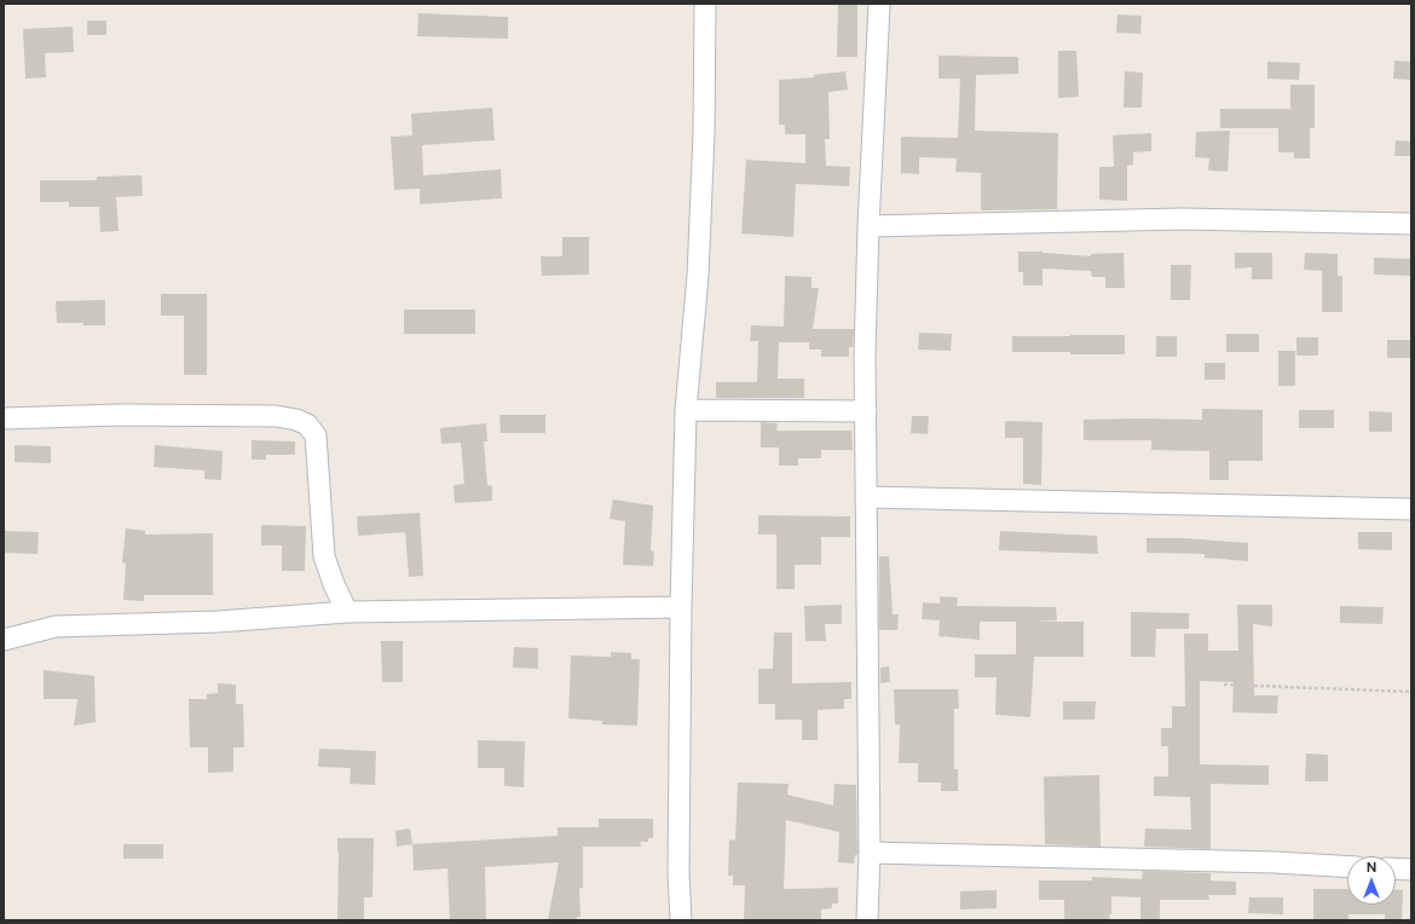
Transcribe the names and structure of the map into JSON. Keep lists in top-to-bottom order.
{
  "north": "top"
}
